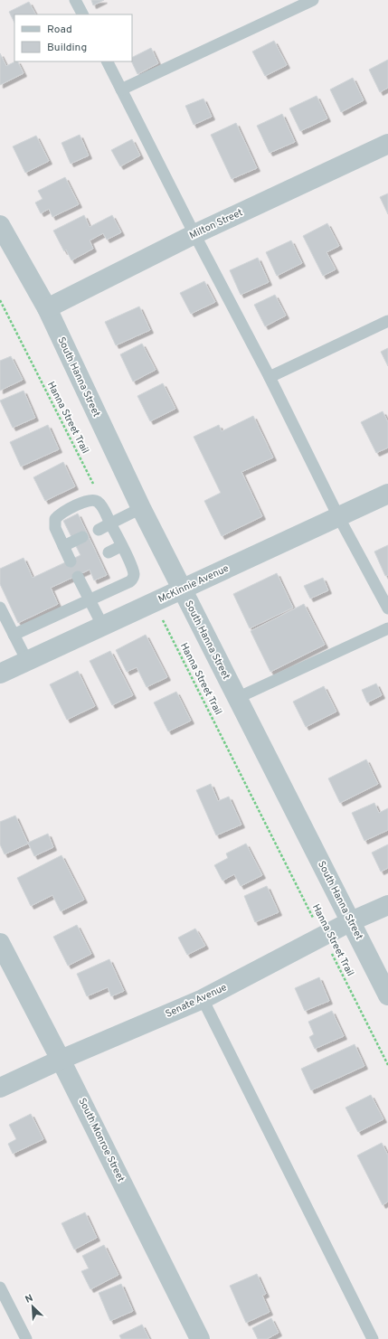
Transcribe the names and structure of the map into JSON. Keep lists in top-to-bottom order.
{
  "streets": {
    "street": [
      "Milton Street",
      "South Hanna Street",
      "McKinnie Avenue",
      "Senate Avenue",
      "South Monroe Street"
    ],
    "path": ["Hanna Street Trail"]
  },
  "crossings": [
    ["Milton Street", "South Hanna Street"],
    ["South Hanna Street", "McKinnie Avenue"],
    ["South Hanna Street", "Senate Avenue"],
    ["Hanna Street Trail", "McKinnie Avenue"],
    ["Hanna Street Trail", "Senate Avenue"],
    ["Senate Avenue", "South Monroe Street"]
  ],
  "legend": ["Road", "Building"],
  "north": "top left"
}
